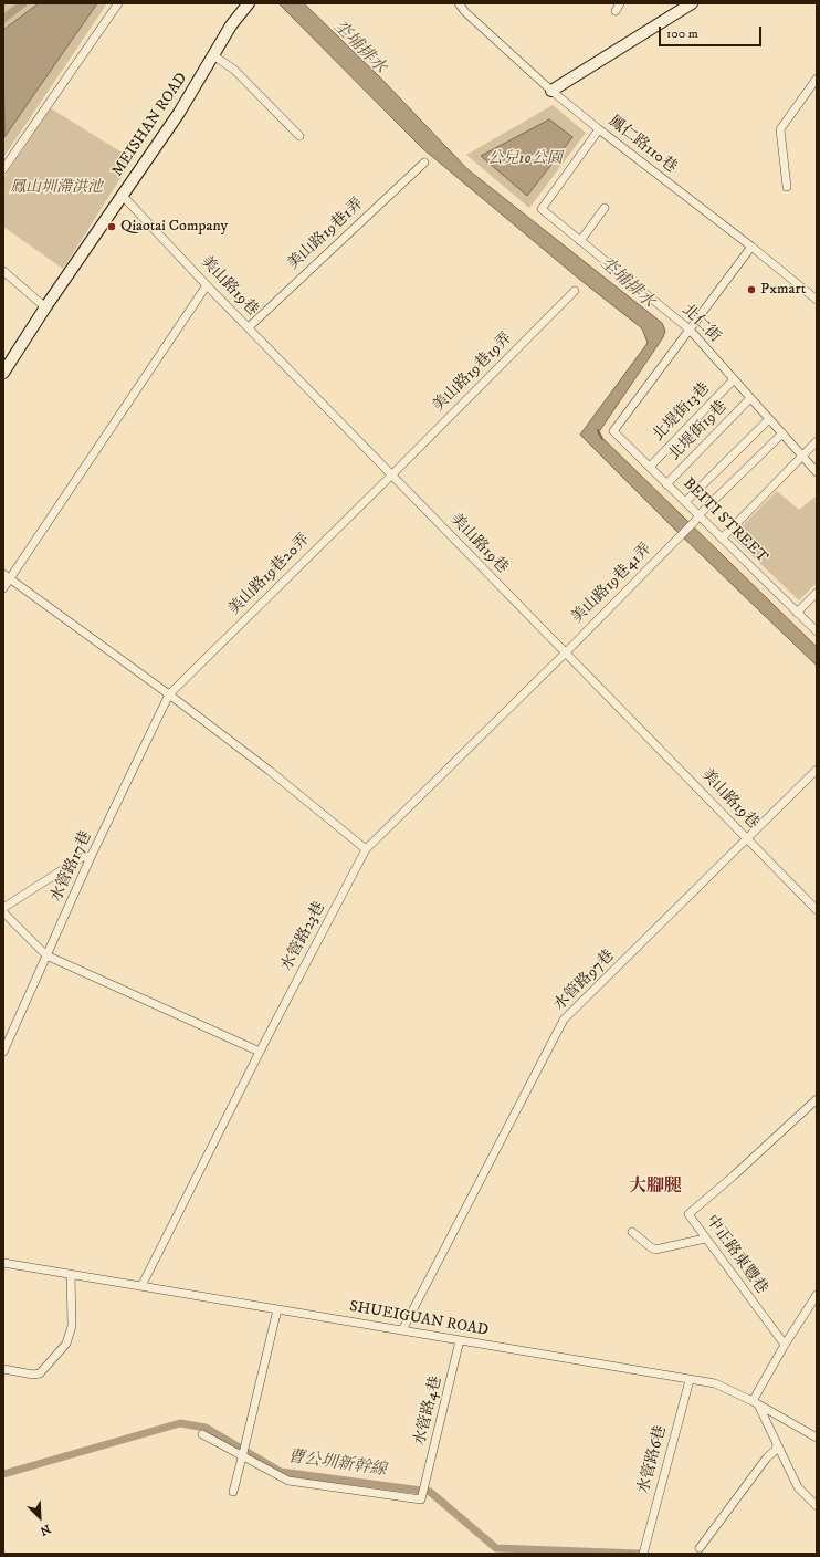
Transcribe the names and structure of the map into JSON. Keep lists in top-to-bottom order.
{
  "streets": {
    "street": [
      "MEISHAN ROAD",
      "鳳仁路110巷",
      "美山路19巷1弄",
      "美山路19巷",
      "北仁街",
      "美山路19巷19弄",
      "北堤街13巷",
      "北堤街19巷",
      "BEITI STREET",
      "美山路19巷20弄",
      "美山路19巷41弄",
      "水管路17巷",
      "水管路23巷",
      "水管路97巷",
      "中正路東豐巷",
      "SHUEIGUAN ROAD",
      "水管路4巷",
      "水管路6巷"
    ]
  },
  "crossings": [
    ["MEISHAN ROAD", "美山路19巷"],
    ["鳳仁路110巷", "北仁街"],
    ["美山路19巷1弄", "美山路19巷"],
    ["美山路19巷", "美山路19巷19弄"],
    ["美山路19巷", "美山路19巷20弄"],
    ["美山路19巷", "美山路19巷41弄"],
    ["美山路19巷", "水管路23巷"],
    ["美山路19巷", "水管路97巷"],
    ["北仁街", "北堤街13巷"],
    ["北仁街", "北堤街19巷"],
    ["北仁街", "BEITI STREET"],
    ["北仁街", "美山路19巷41弄"],
    ["美山路19巷19弄", "美山路19巷20弄"],
    ["北堤街13巷", "BEITI STREET"],
    ["北堤街19巷", "BEITI STREET"],
    ["BEITI STREET", "美山路19巷41弄"],
    ["美山路19巷20弄", "水管路17巷"],
    ["美山路19巷41弄", "水管路23巷"],
    ["水管路23巷", "SHUEIGUAN ROAD"],
    ["水管路97巷", "SHUEIGUAN ROAD"],
    ["SHUEIGUAN ROAD", "水管路4巷"],
    ["SHUEIGUAN ROAD", "水管路6巷"]
  ],
  "districts": ["大腳腿"],
  "water": ["坔埔排水", "曹公圳新幹線"],
  "parks": ["公兒10公園", "鳳山圳滯洪池"],
  "places": ["Qiaotai Company", "Pxmart"],
  "scale_bar": "100 m",
  "north": "bottom right"
}
